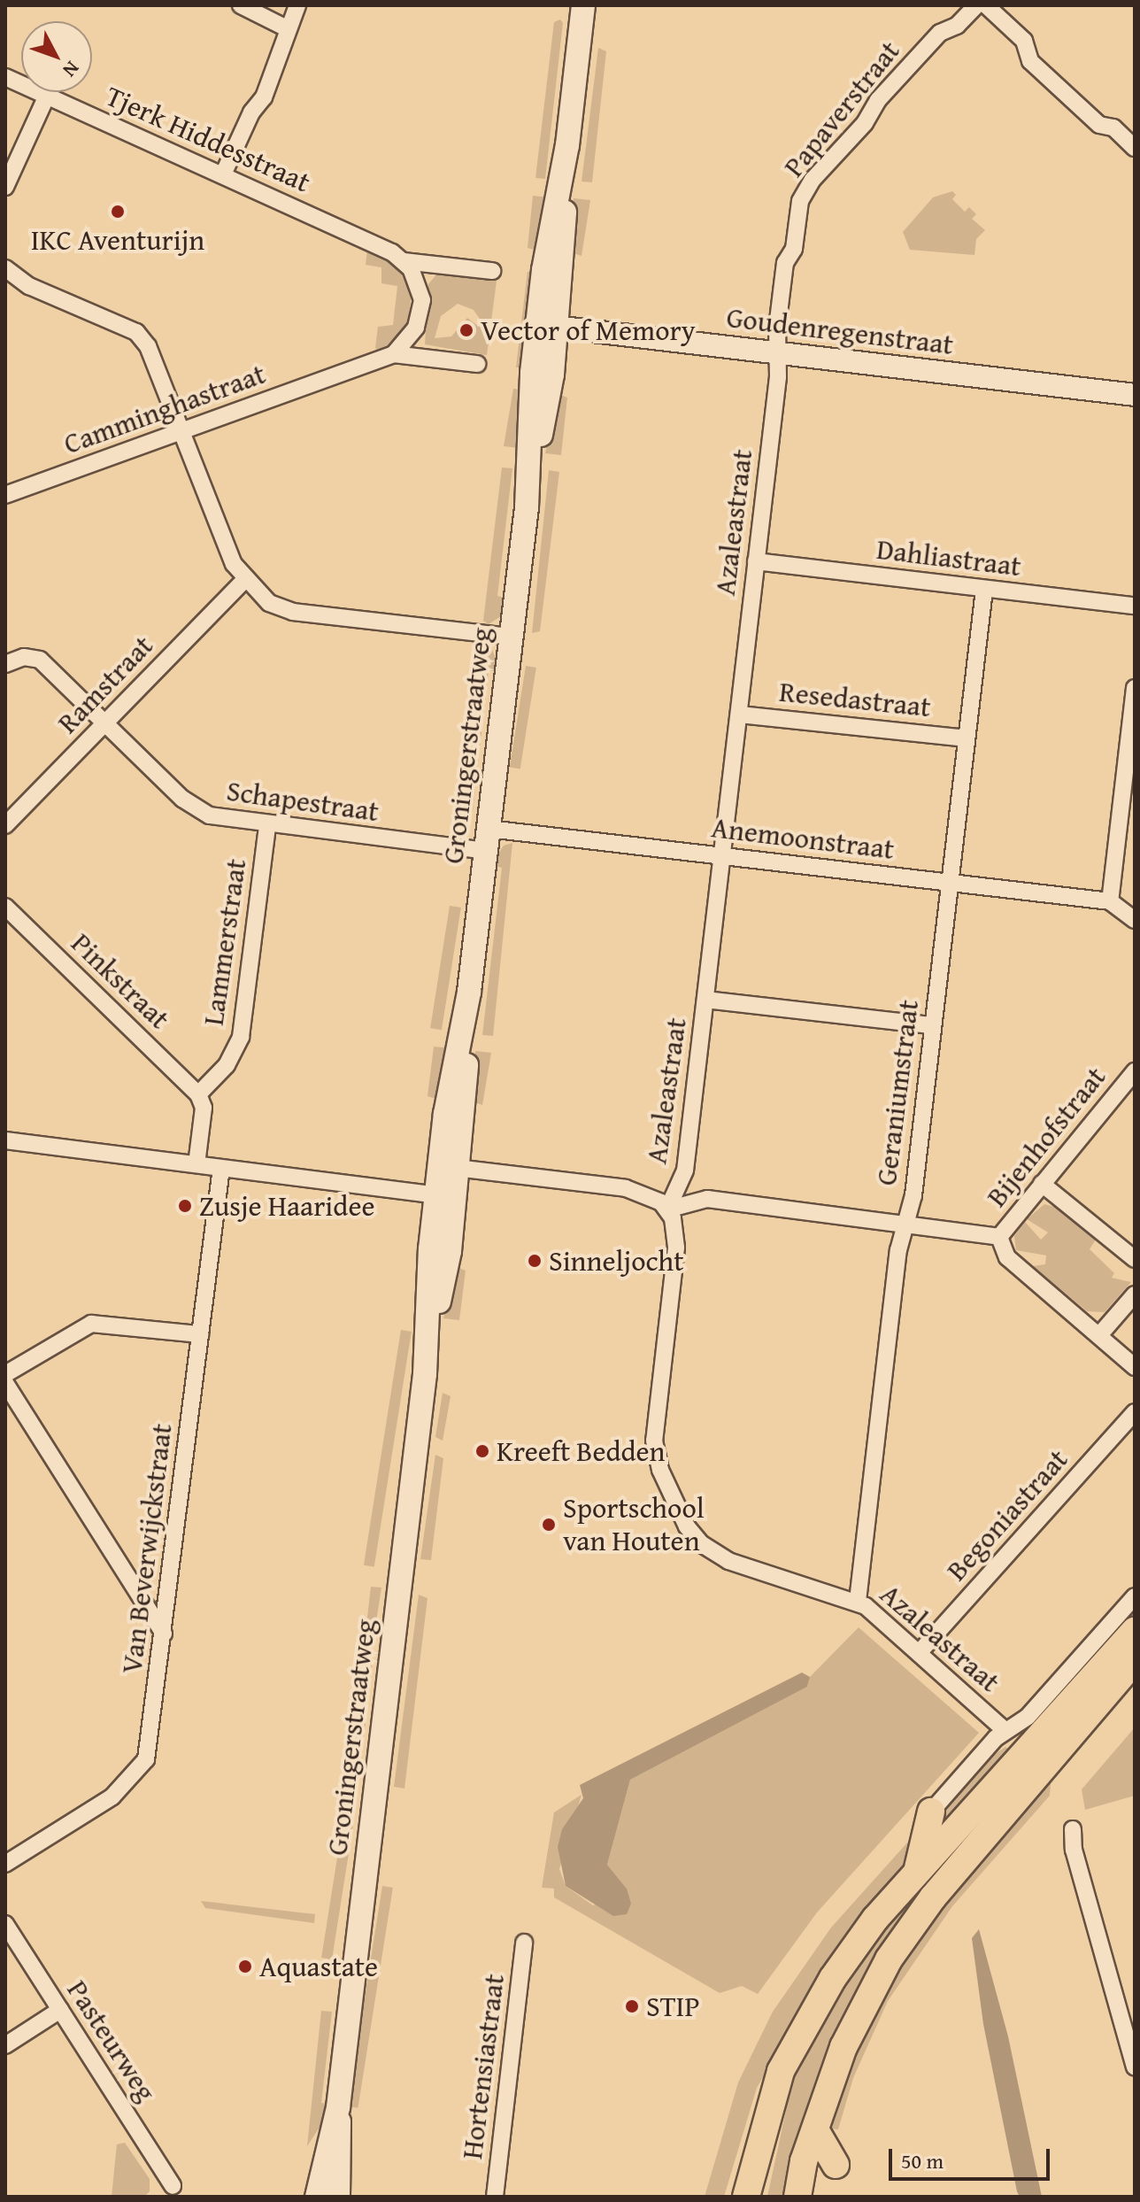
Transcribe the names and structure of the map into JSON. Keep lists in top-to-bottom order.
{
  "streets": {
    "main road": ["Groningerstraatweg"],
    "street": [
      "Papaverstraat",
      "Tjerk Hiddesstraat",
      "Goudenregenstraat",
      "Camminghastraat",
      "Azaleastraat",
      "Dahliastraat",
      "Ramstraat",
      "Resedastraat",
      "Schapestraat",
      "Anemoonstraat",
      "Lammerstraat",
      "Pinkstraat",
      "Geraniumstraat",
      "Bijenhofstraat",
      "Begoniastraat",
      "Van Beverwijckstraat",
      "Pasteurweg",
      "Hortensiastraat"
    ]
  },
  "crossings": [
    ["Papaverstraat", "Goudenregenstraat"],
    ["Papaverstraat", "Azaleastraat"],
    ["Goudenregenstraat", "Azaleastraat"],
    ["Goudenregenstraat", "Groningerstraatweg"],
    ["Azaleastraat", "Dahliastraat"],
    ["Azaleastraat", "Resedastraat"],
    ["Azaleastraat", "Anemoonstraat"],
    ["Azaleastraat", "Geraniumstraat"],
    ["Azaleastraat", "Begoniastraat"],
    ["Dahliastraat", "Geraniumstraat"],
    ["Ramstraat", "Schapestraat"],
    ["Resedastraat", "Geraniumstraat"],
    ["Groningerstraatweg", "Schapestraat"],
    ["Groningerstraatweg", "Anemoonstraat"],
    ["Schapestraat", "Anemoonstraat"],
    ["Schapestraat", "Lammerstraat"],
    ["Anemoonstraat", "Geraniumstraat"],
    ["Lammerstraat", "Pinkstraat"]
  ],
  "places": [
    "IKC Aventurijn",
    "Vector of Memory",
    "Zusje Haaridee",
    "Sinneljocht",
    "Kreeft Bedden",
    "Sportschool van Houten",
    "Aquastate",
    "STIP"
  ],
  "scale_bar": "50 m",
  "north": "bottom right"
}
